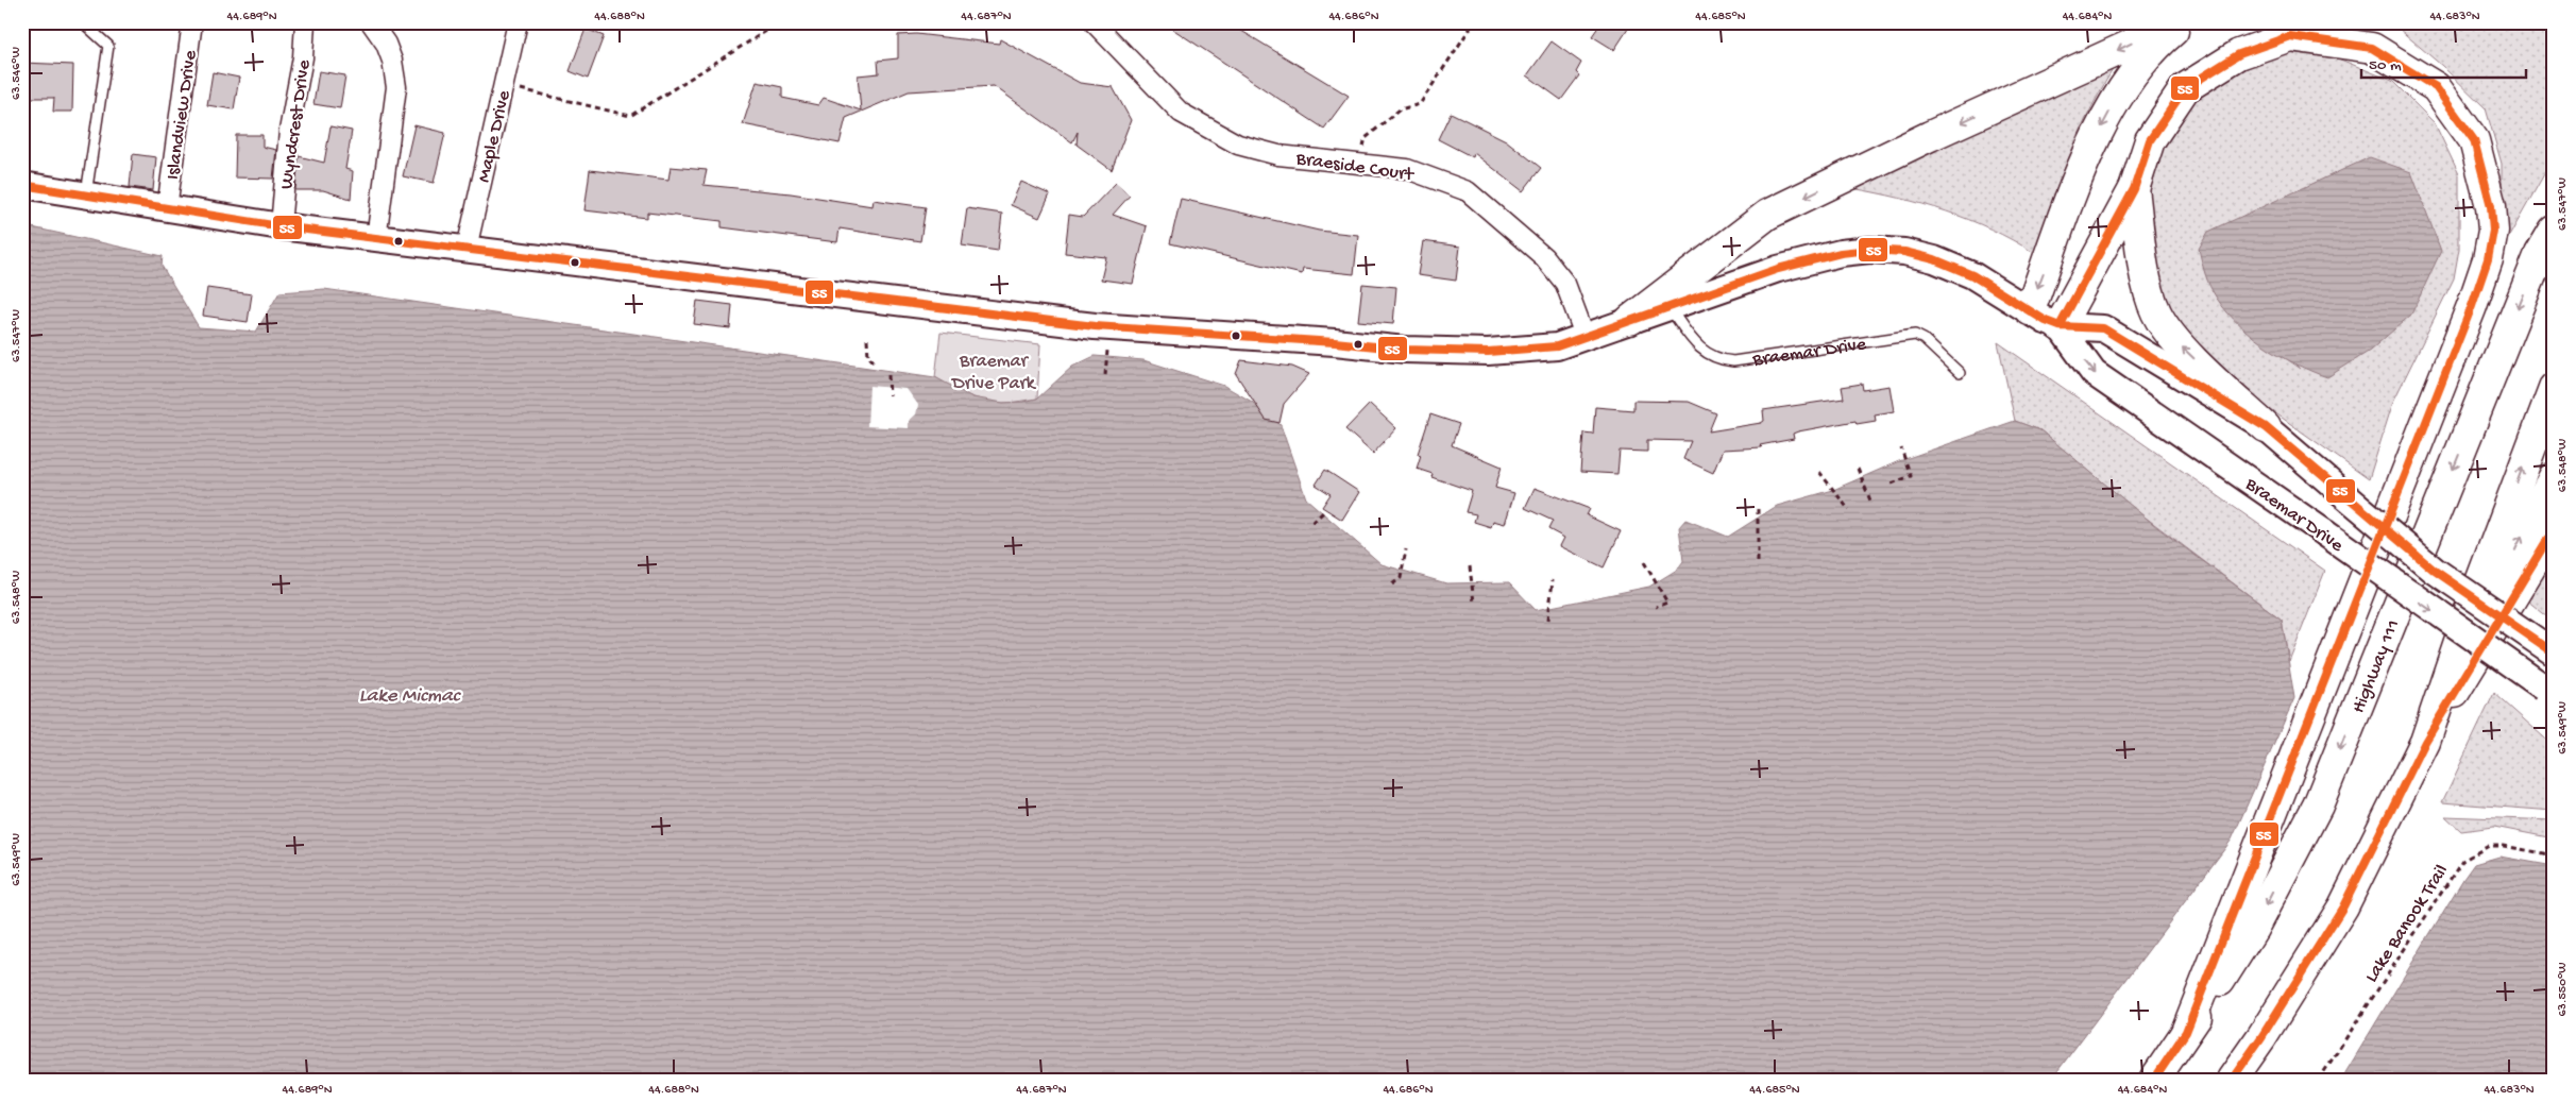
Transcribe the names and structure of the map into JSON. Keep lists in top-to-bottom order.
{
  "streets": {
    "main road": ["Braemar Drive", "Highway 111"],
    "street": [
      "Islandview Drive",
      "Wyndcrest Drive",
      "Maple Drive",
      "Braeside Court"
    ],
    "path": ["Lake Banook Trail"]
  },
  "crossings": [
    ["Islandview Drive", "Braemar Drive"],
    ["Wyndcrest Drive", "Braemar Drive"],
    ["Maple Drive", "Braemar Drive"],
    ["Braeside Court", "Braemar Drive"]
  ],
  "water": ["Lake Micmac"],
  "parks": ["Braemar Drive Park"],
  "lines": ["transit line 55"],
  "scale_bar": "50 m",
  "coordinates": [
    "44.689°N",
    "44.688°N",
    "44.687°N",
    "44.686°N",
    "44.685°N",
    "44.684°N",
    "44.683°N",
    "63.546°W",
    "63.547°W",
    "63.548°W",
    "63.549°W",
    "63.550°W"
  ]
}
